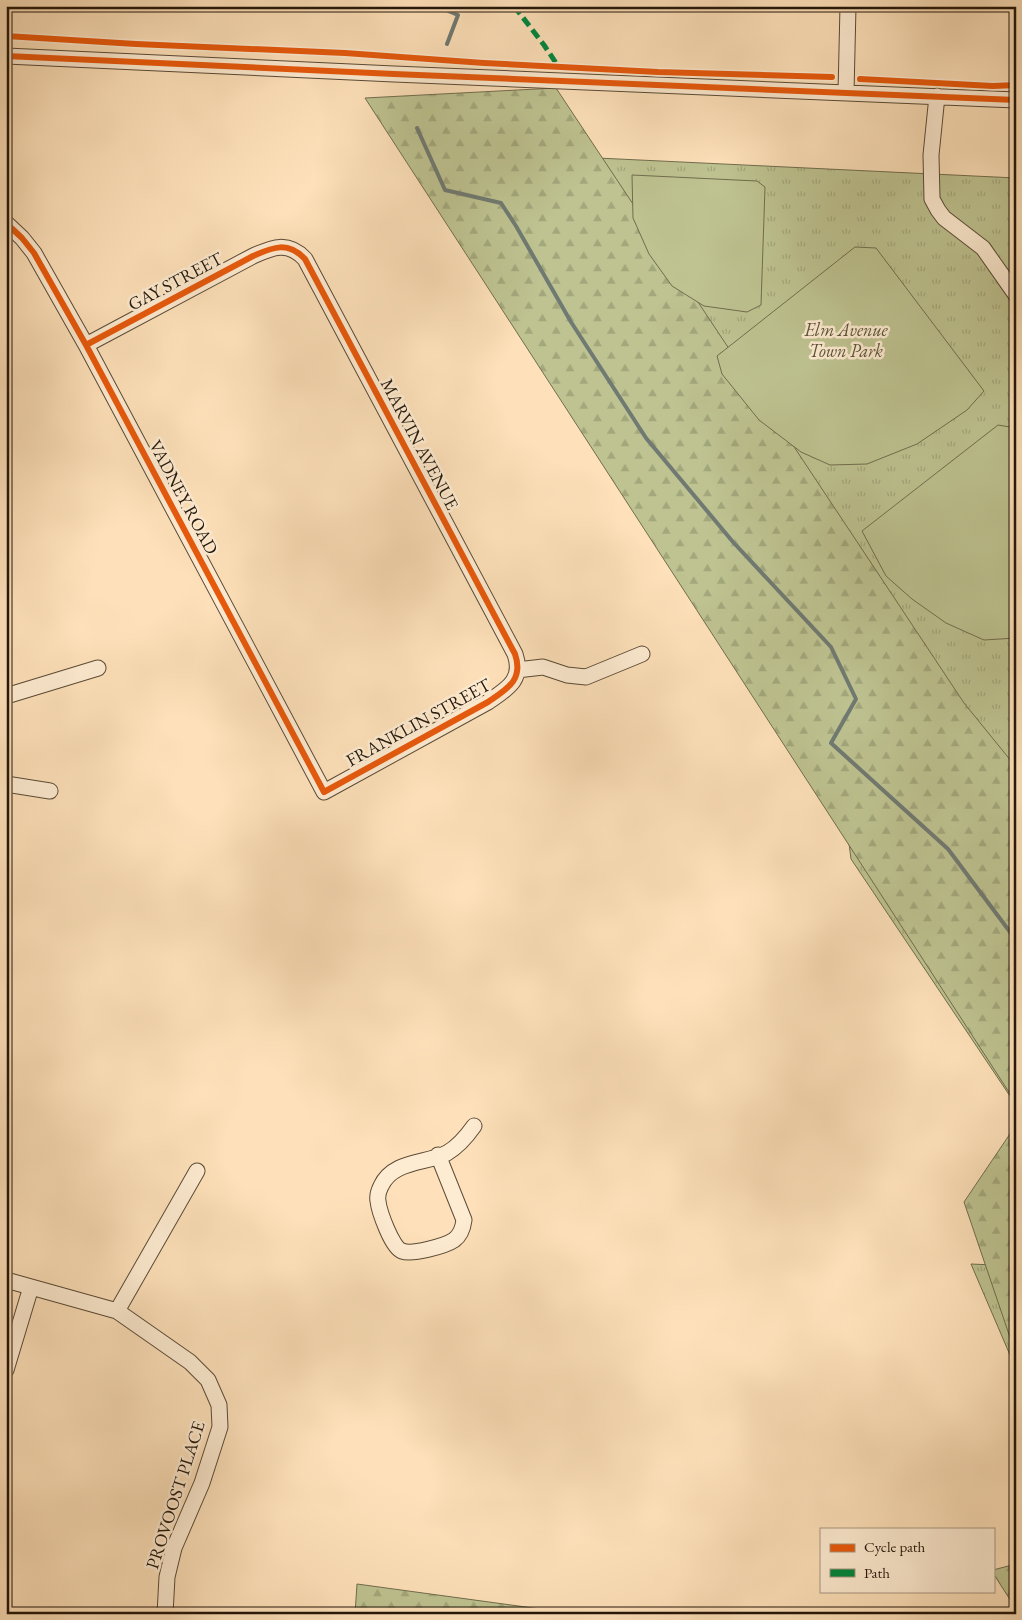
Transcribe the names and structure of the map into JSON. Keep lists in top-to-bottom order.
{
  "streets": {
    "street": [
      "GAY STREET",
      "MARVIN AVENUE",
      "VADNEY ROAD",
      "FRANKLIN STREET",
      "PROVOOST PLACE"
    ]
  },
  "crossings": [
    ["GAY STREET", "MARVIN AVENUE"],
    ["GAY STREET", "VADNEY ROAD"],
    ["MARVIN AVENUE", "FRANKLIN STREET"],
    ["VADNEY ROAD", "FRANKLIN STREET"]
  ],
  "parks": ["Elm Avenue Town Park"],
  "legend": ["Cycle path", "Path"]
}
